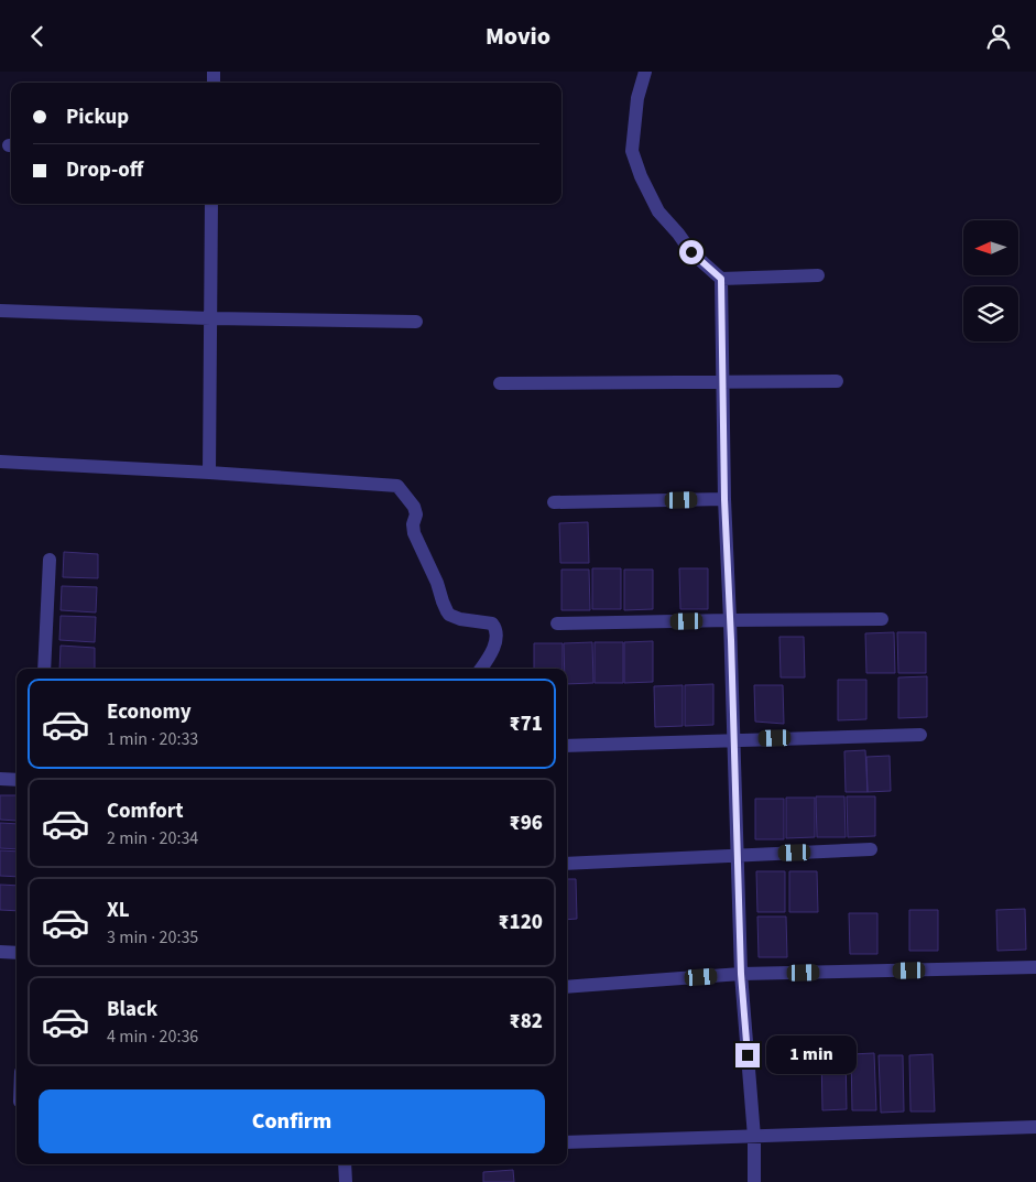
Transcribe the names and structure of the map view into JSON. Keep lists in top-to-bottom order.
{
  "north": "left",
  "page": {
    "header": "Movio",
    "banner": ["Pickup", "Drop-off"],
    "list": [
      {
        "name": "Economy",
        "note": "1 min · 20:33",
        "value": "₹71"
      },
      {
        "name": "Comfort",
        "note": "2 min · 20:34",
        "value": "₹96"
      },
      {
        "name": "XL",
        "note": "3 min · 20:35",
        "value": "₹120"
      },
      {
        "name": "Black",
        "note": "4 min · 20:36",
        "value": "₹82"
      }
    ],
    "bubble": "1 min",
    "buttons": "Confirm"
  }
}
